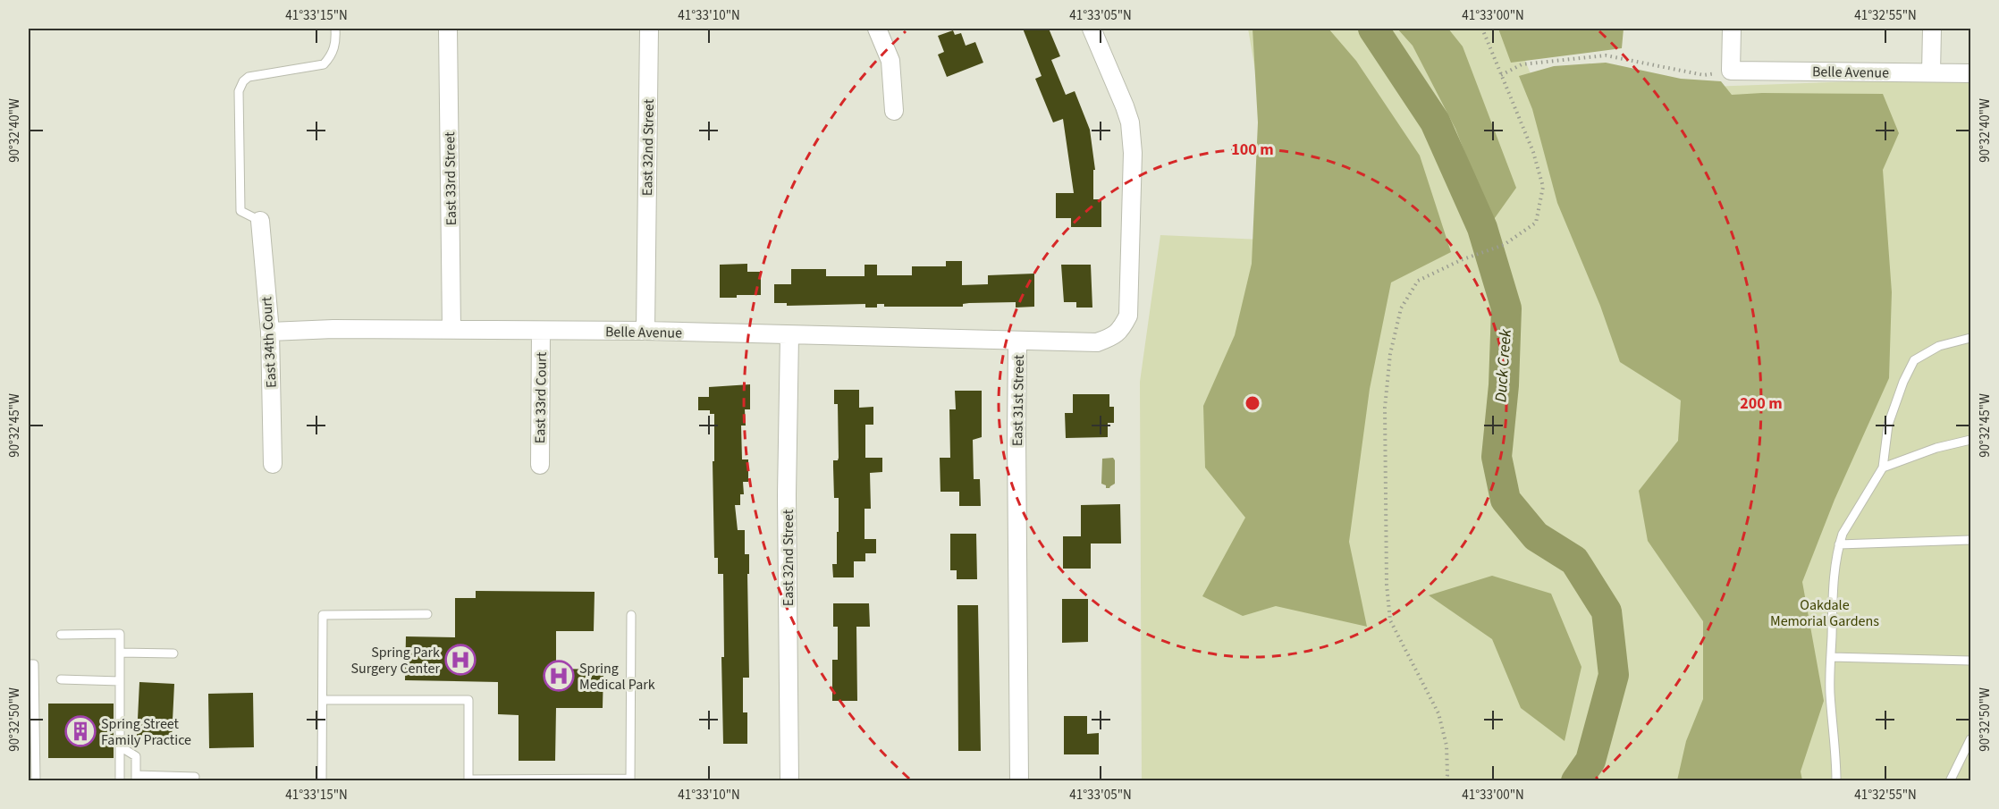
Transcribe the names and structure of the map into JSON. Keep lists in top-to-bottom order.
{
  "streets": {
    "street": [
      "Belle Avenue",
      "East 32nd Street",
      "East 33rd Street",
      "East 34th Court",
      "East 33rd Court",
      "East 31st Street"
    ]
  },
  "crossings": [
    ["Belle Avenue", "East 32nd Street"],
    ["Belle Avenue", "East 33rd Street"],
    ["Belle Avenue", "East 34th Court"],
    ["Belle Avenue", "East 33rd Court"],
    ["Belle Avenue", "East 31st Street"]
  ],
  "water": ["Duck Creek"],
  "parks": ["Oakdale Memorial Gardens"],
  "places": {
    "hospital": ["Spring Park Surgery Center", "Spring Medical Park"],
    "building": ["Spring Street Family Practice"]
  },
  "coordinates": [
    "41°33'15\"N",
    "41°33'10\"N",
    "41°33'05\"N",
    "41°33'00\"N",
    "41°32'55\"N",
    "90°32'40\"W",
    "90°32'45\"W",
    "90°32'50\"W"
  ],
  "rings": ["100 m", "200 m"]
}
